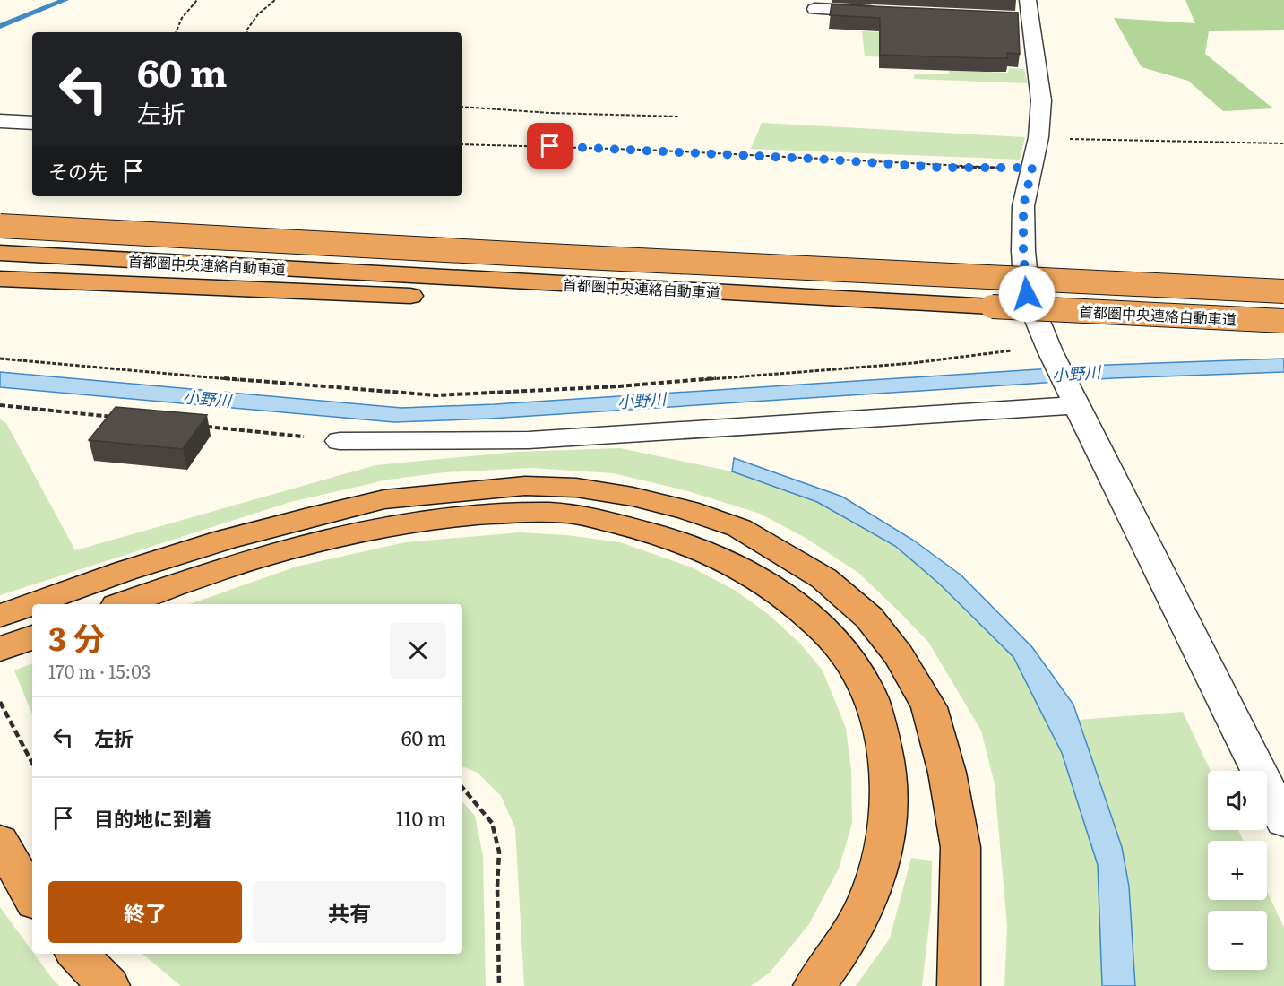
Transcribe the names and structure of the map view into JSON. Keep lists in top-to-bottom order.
{
  "streets": {
    "highway": ["首都圏中央連絡自動車道"]
  },
  "water": ["小野川"],
  "page": {
    "turn": ["60 m", "左折"],
    "then": "その先",
    "heading": ["3 分", "170 m · 15:03"],
    "list": [
      {
        "name": "左折",
        "value": "60 m"
      },
      {
        "name": "目的地に到着",
        "value": "110 m"
      }
    ],
    "map_buttons": ["+", "−"],
    "buttons": ["終了", "共有"]
  }
}
